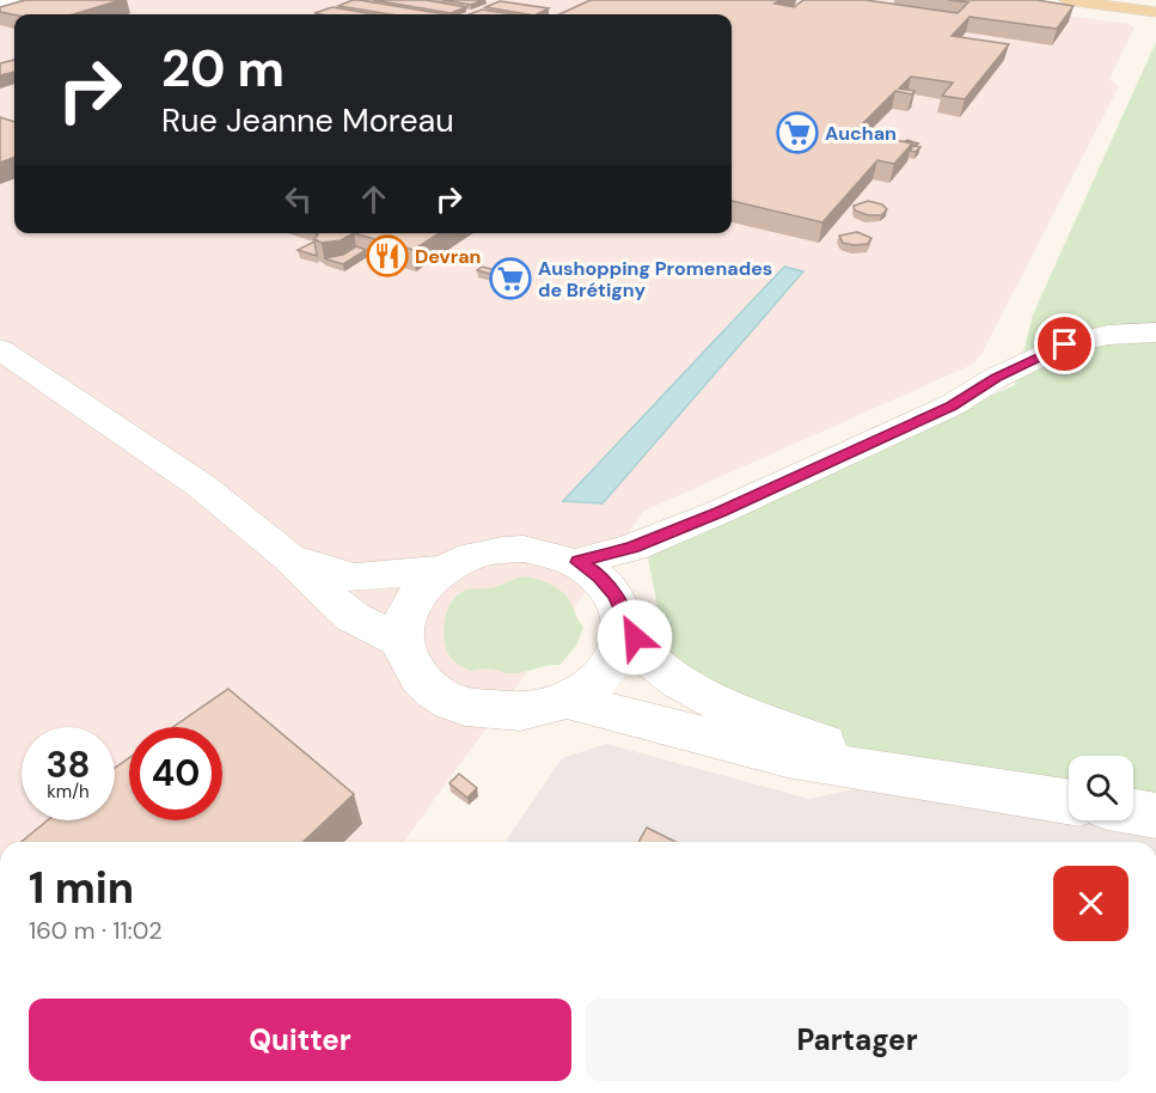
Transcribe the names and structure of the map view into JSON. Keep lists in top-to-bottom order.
{
  "places": {
    "supermarket": ["Auchan", "Aushopping Promenades de Brétigny"],
    "restaurant": ["Devran"]
  },
  "page": {
    "turn": ["20 m", "Rue Jeanne Moreau"],
    "speed": "38 km/h",
    "limit": "40",
    "heading": ["1 min", "160 m · 11:02"],
    "buttons": ["Quitter", "Partager"]
  }
}
